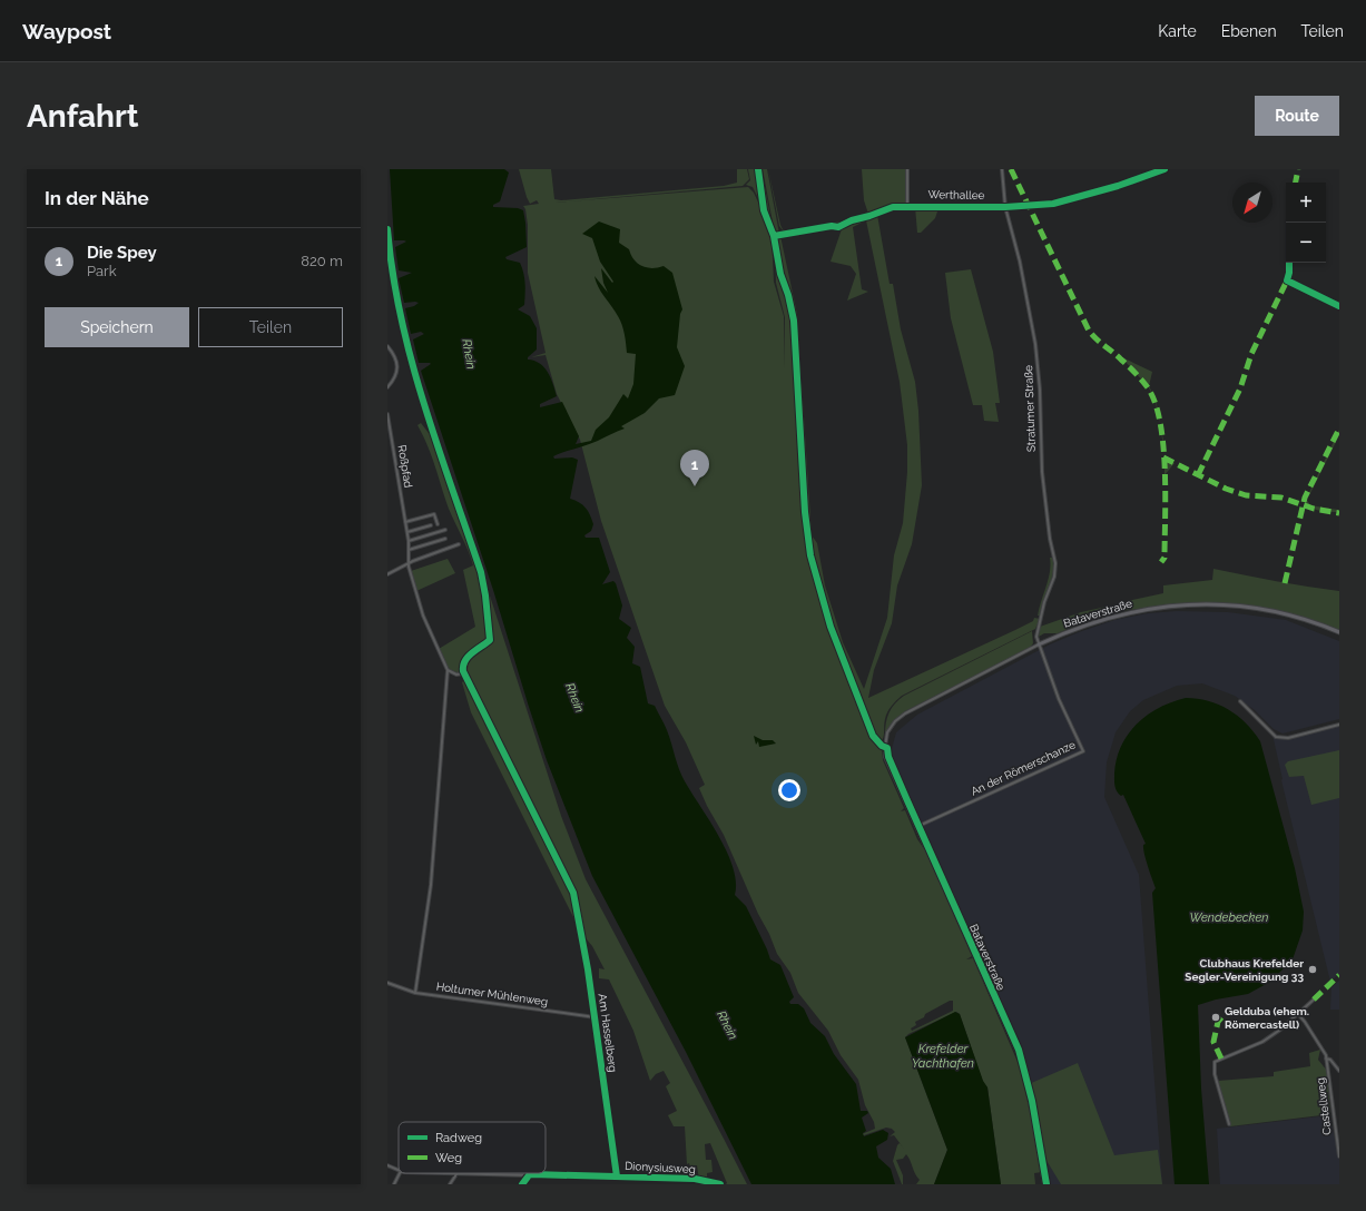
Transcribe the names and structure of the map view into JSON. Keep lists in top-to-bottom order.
{
  "streets": {
    "street": [
      "Werthallee",
      "Stratumer Straße",
      "Roßpfad",
      "Bataverstraße",
      "An der Römerschanze",
      "Holtumer Mühlenweg",
      "Am Hasselberg",
      "Castellweg",
      "Dionysiusweg"
    ]
  },
  "crossings": [
    ["Werthallee", "Stratumer Straße"],
    ["Stratumer Straße", "Bataverstraße"],
    ["Stratumer Straße", "An der Römerschanze"],
    ["Bataverstraße", "An der Römerschanze"],
    ["Holtumer Mühlenweg", "Am Hasselberg"],
    ["Am Hasselberg", "Dionysiusweg"]
  ],
  "water": ["Rhein", "Wendebecken", "Krefelder Yachthafen"],
  "places": ["Clubhaus Krefelder Segler-Vereinigung 33", "Gelduba (ehem. Römercastell)"],
  "legend": ["Radweg", "Weg"],
  "north": "bottom left",
  "page": {
    "header": "Waypost",
    "nav": ["Karte", "Ebenen", "Teilen"],
    "buttons": [
      "Route",
      ["Speichern", "Teilen"]
    ],
    "title": "Anfahrt",
    "heading": "In der Nähe",
    "map_buttons": ["+", "−"],
    "list": [
      {
        "mark": "1",
        "name": "Die Spey",
        "note": "Park",
        "value": "820 m"
      }
    ],
    "pins": "1"
  }
}
